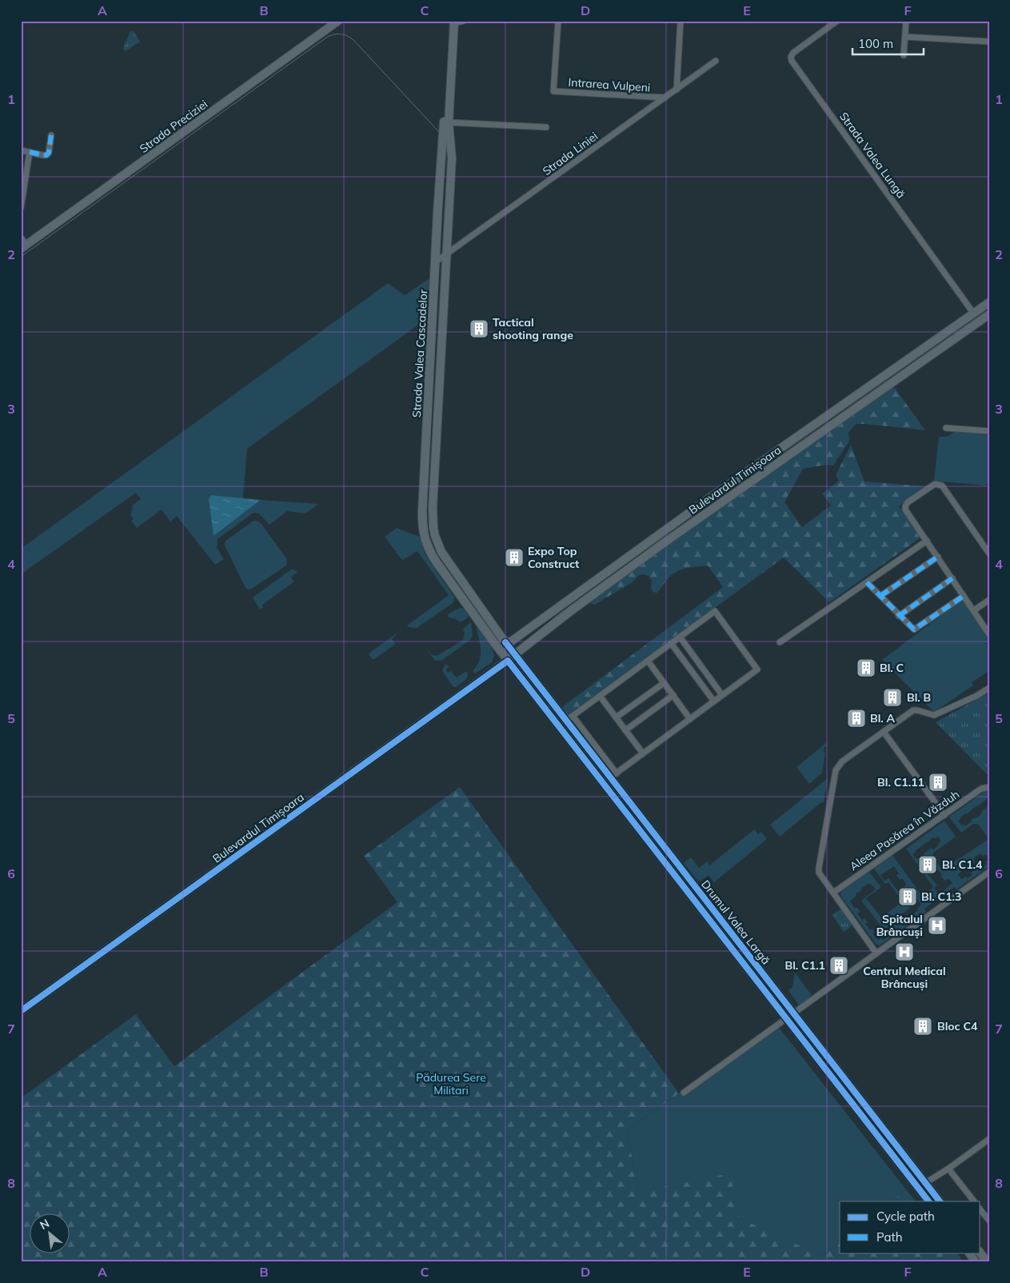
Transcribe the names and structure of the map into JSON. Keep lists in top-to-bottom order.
{
  "streets": {
    "main road": [
      "Strada Preciziei",
      "Strada Valea Cascadelor",
      "Bulevardul Timișoara",
      "Drumul Valea Largă"
    ],
    "street": [
      "Intrarea Vulpeni",
      "Strada Liniei",
      "Strada Valea Lungă",
      "Aleea Pasărea în Văzduh"
    ]
  },
  "crossings": [
    ["Intrarea Vulpeni", "Strada Liniei"],
    ["Strada Liniei", "Strada Valea Cascadelor"],
    ["Strada Valea Lungă", "Bulevardul Timișoara"],
    ["Strada Valea Cascadelor", "Bulevardul Timișoara"],
    ["Strada Valea Cascadelor", "Drumul Valea Largă"],
    ["Bulevardul Timișoara", "Drumul Valea Largă"]
  ],
  "parks": ["Pădurea Sere Militari"],
  "places": {
    "building": [
      "Tactical shooting range",
      "Expo Top Construct",
      "Bl. C",
      "Bl. B",
      "Bl. A",
      "Bl. C1.11",
      "Bl. C1.4",
      "Bl. C1.3",
      "Bl. C1.1",
      "Bloc C4"
    ],
    "hospital": ["Spitalul Brâncuși", "Centrul Medical Brâncuși"]
  },
  "legend": ["Cycle path", "Path"],
  "scale_bar": "100 m",
  "north": "top left",
  "grid": {
    "columns": [
      "A",
      "B",
      "C",
      "D",
      "E",
      "F"
    ],
    "rows": [
      "1",
      "2",
      "3",
      "4",
      "5",
      "6",
      "7",
      "8"
    ]
  }
}
